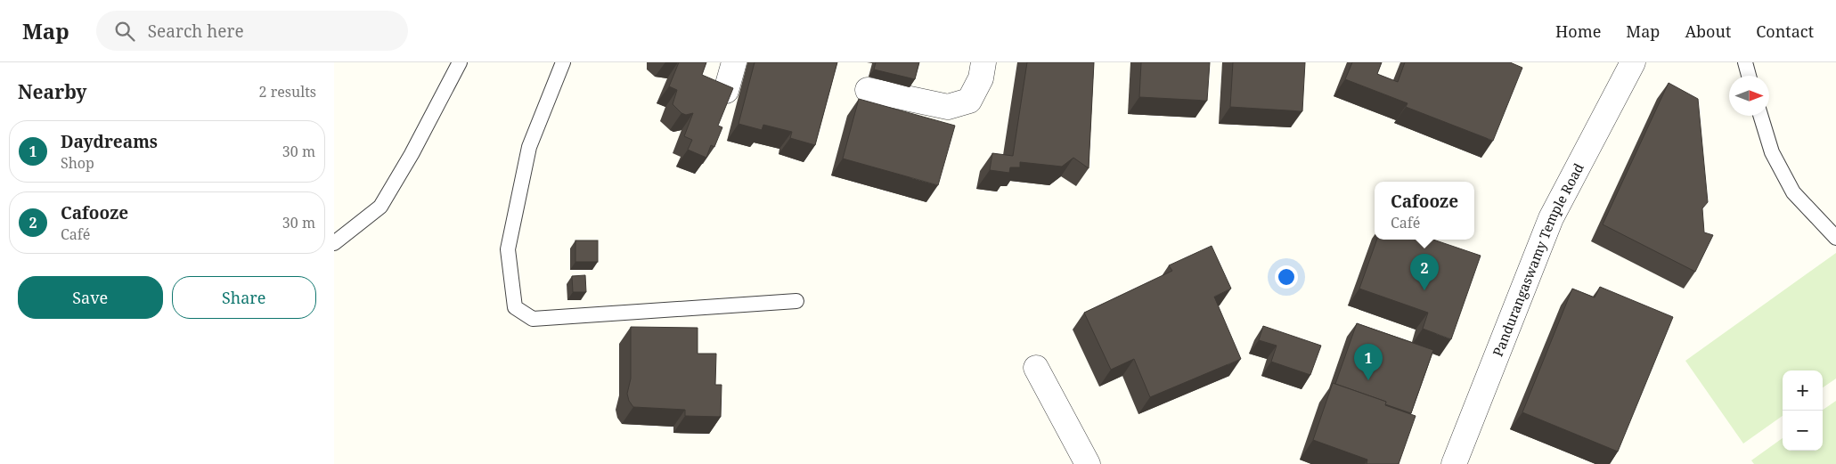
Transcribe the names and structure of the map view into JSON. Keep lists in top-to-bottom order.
{
  "streets": {
    "street": ["Pandurangaswamy Temple Road"]
  },
  "north": "right",
  "page": {
    "header": "Map",
    "search": "Search here",
    "nav": [
      "Home",
      "Map",
      "About",
      "Contact"
    ],
    "heading": ["Nearby", "2 results"],
    "list": [
      {
        "mark": "1",
        "name": "Daydreams",
        "note": "Shop",
        "value": "30 m"
      },
      {
        "mark": "2",
        "name": "Cafooze",
        "note": "Café",
        "value": "30 m"
      }
    ],
    "popup": ["Cafooze", "Café"],
    "pins": ["2", "1"],
    "buttons": ["Save", "Share"],
    "map_buttons": ["+", "−"]
  }
}
